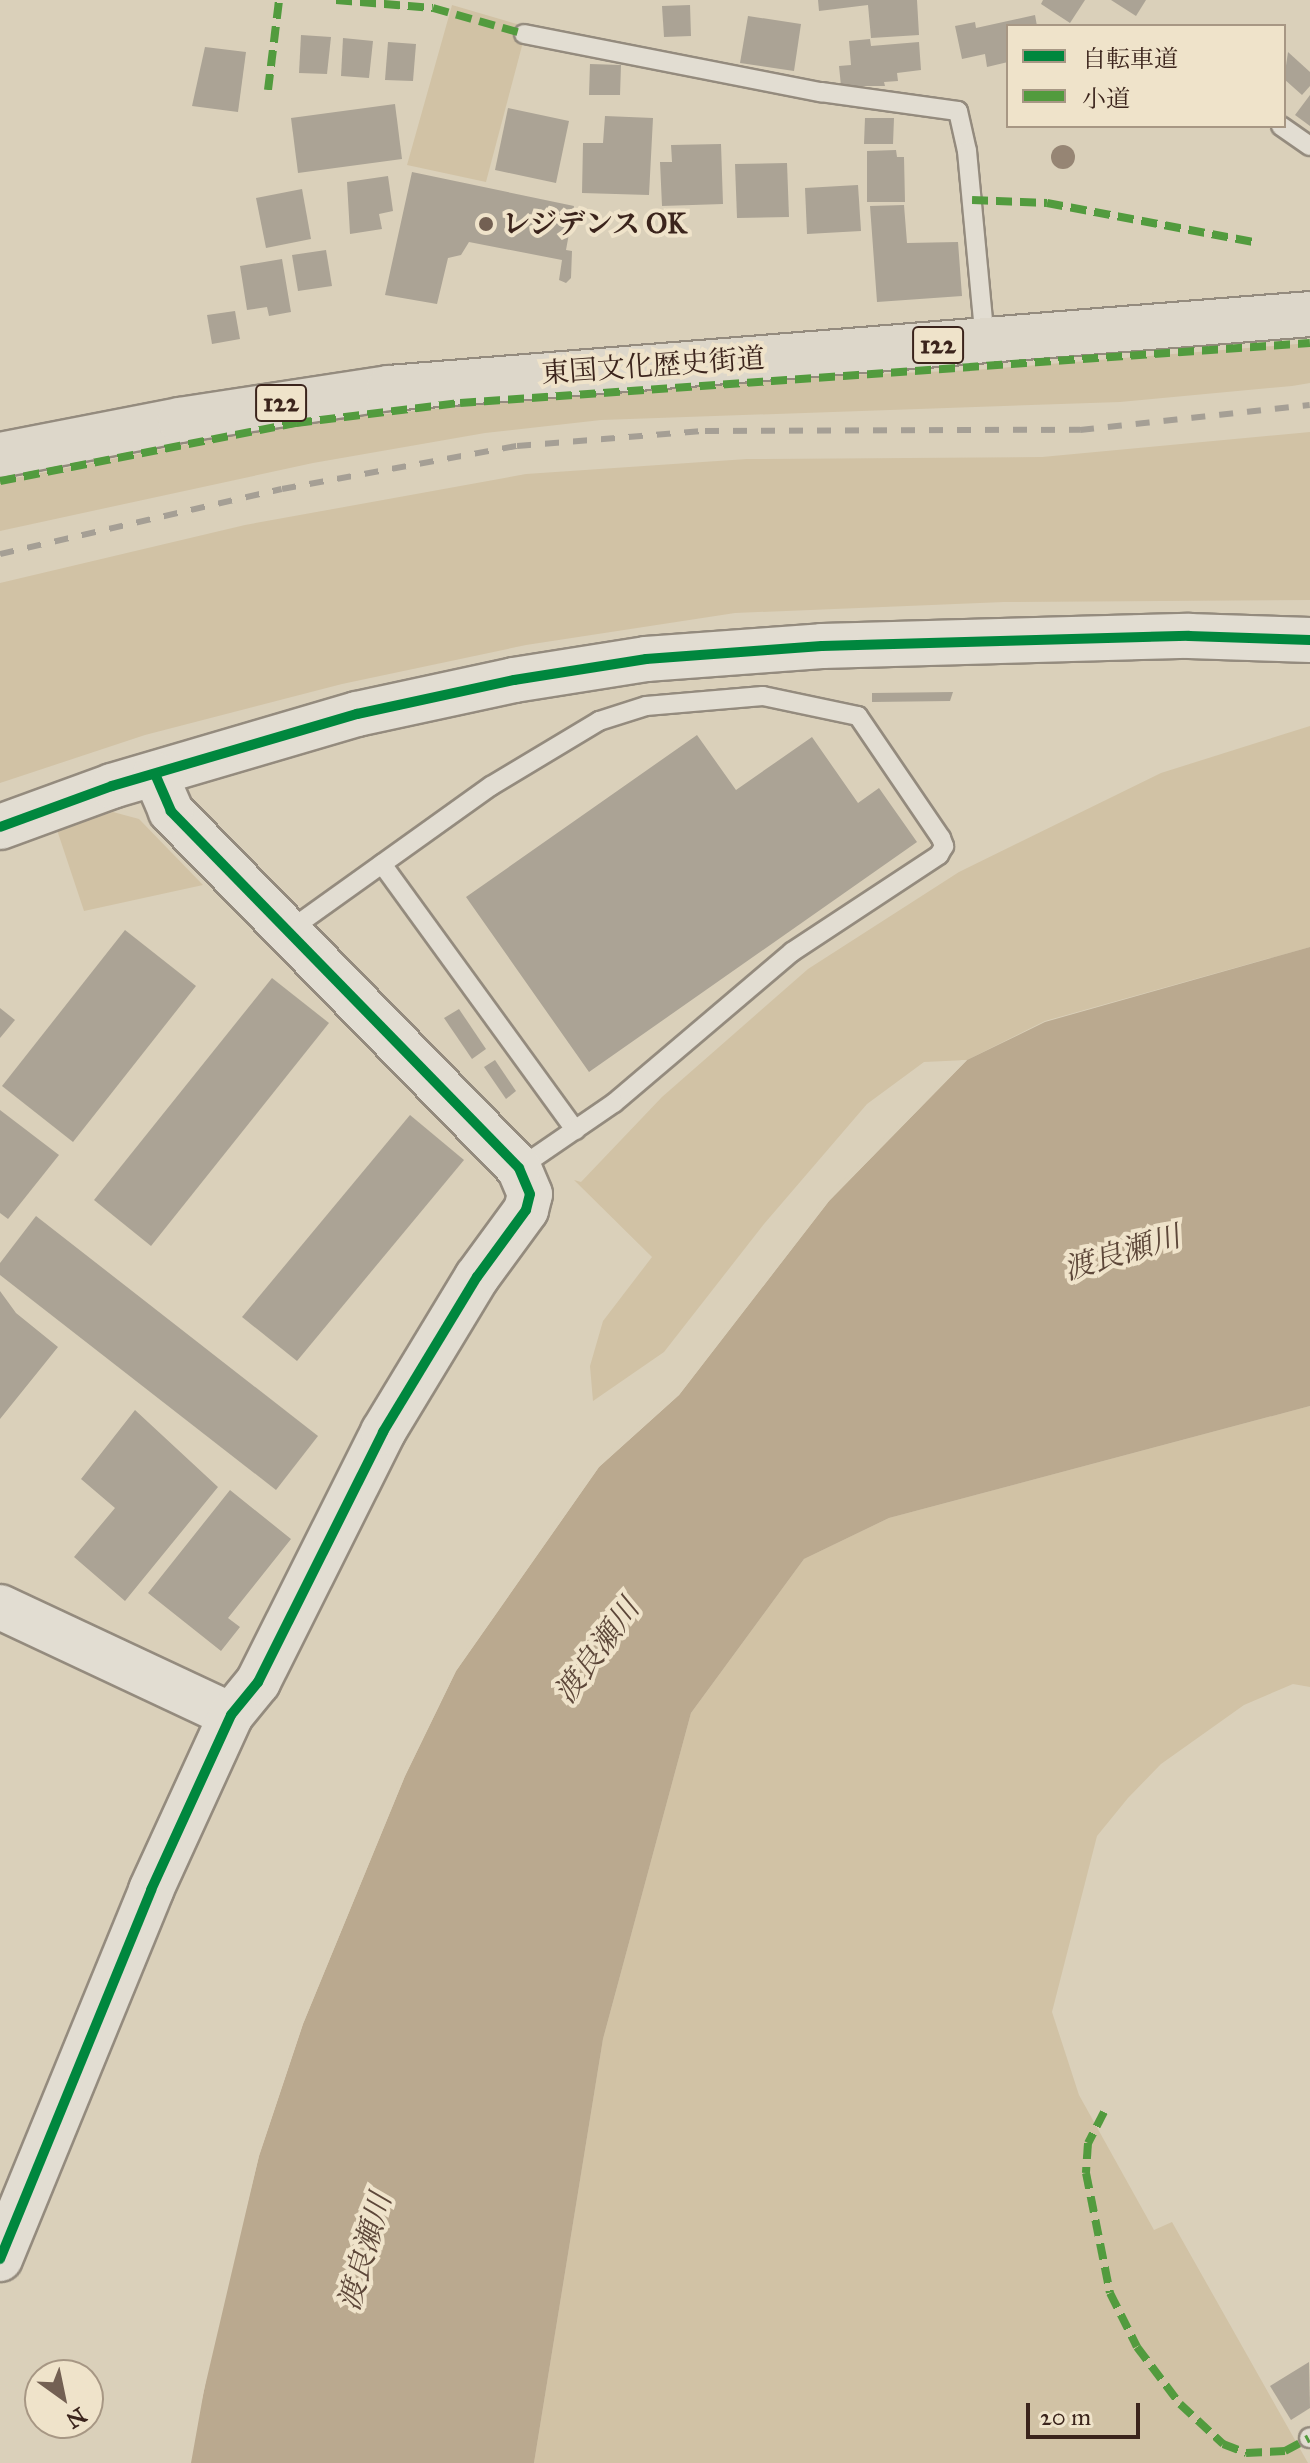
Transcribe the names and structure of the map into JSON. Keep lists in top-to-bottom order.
{
  "streets": {
    "highway": ["122", "東国文化歴史街道"]
  },
  "water": ["渡良瀬川"],
  "places": ["レジデンス OK"],
  "legend": ["自転車道", "小道"],
  "scale_bar": "20 m",
  "north": "bottom right"
}
